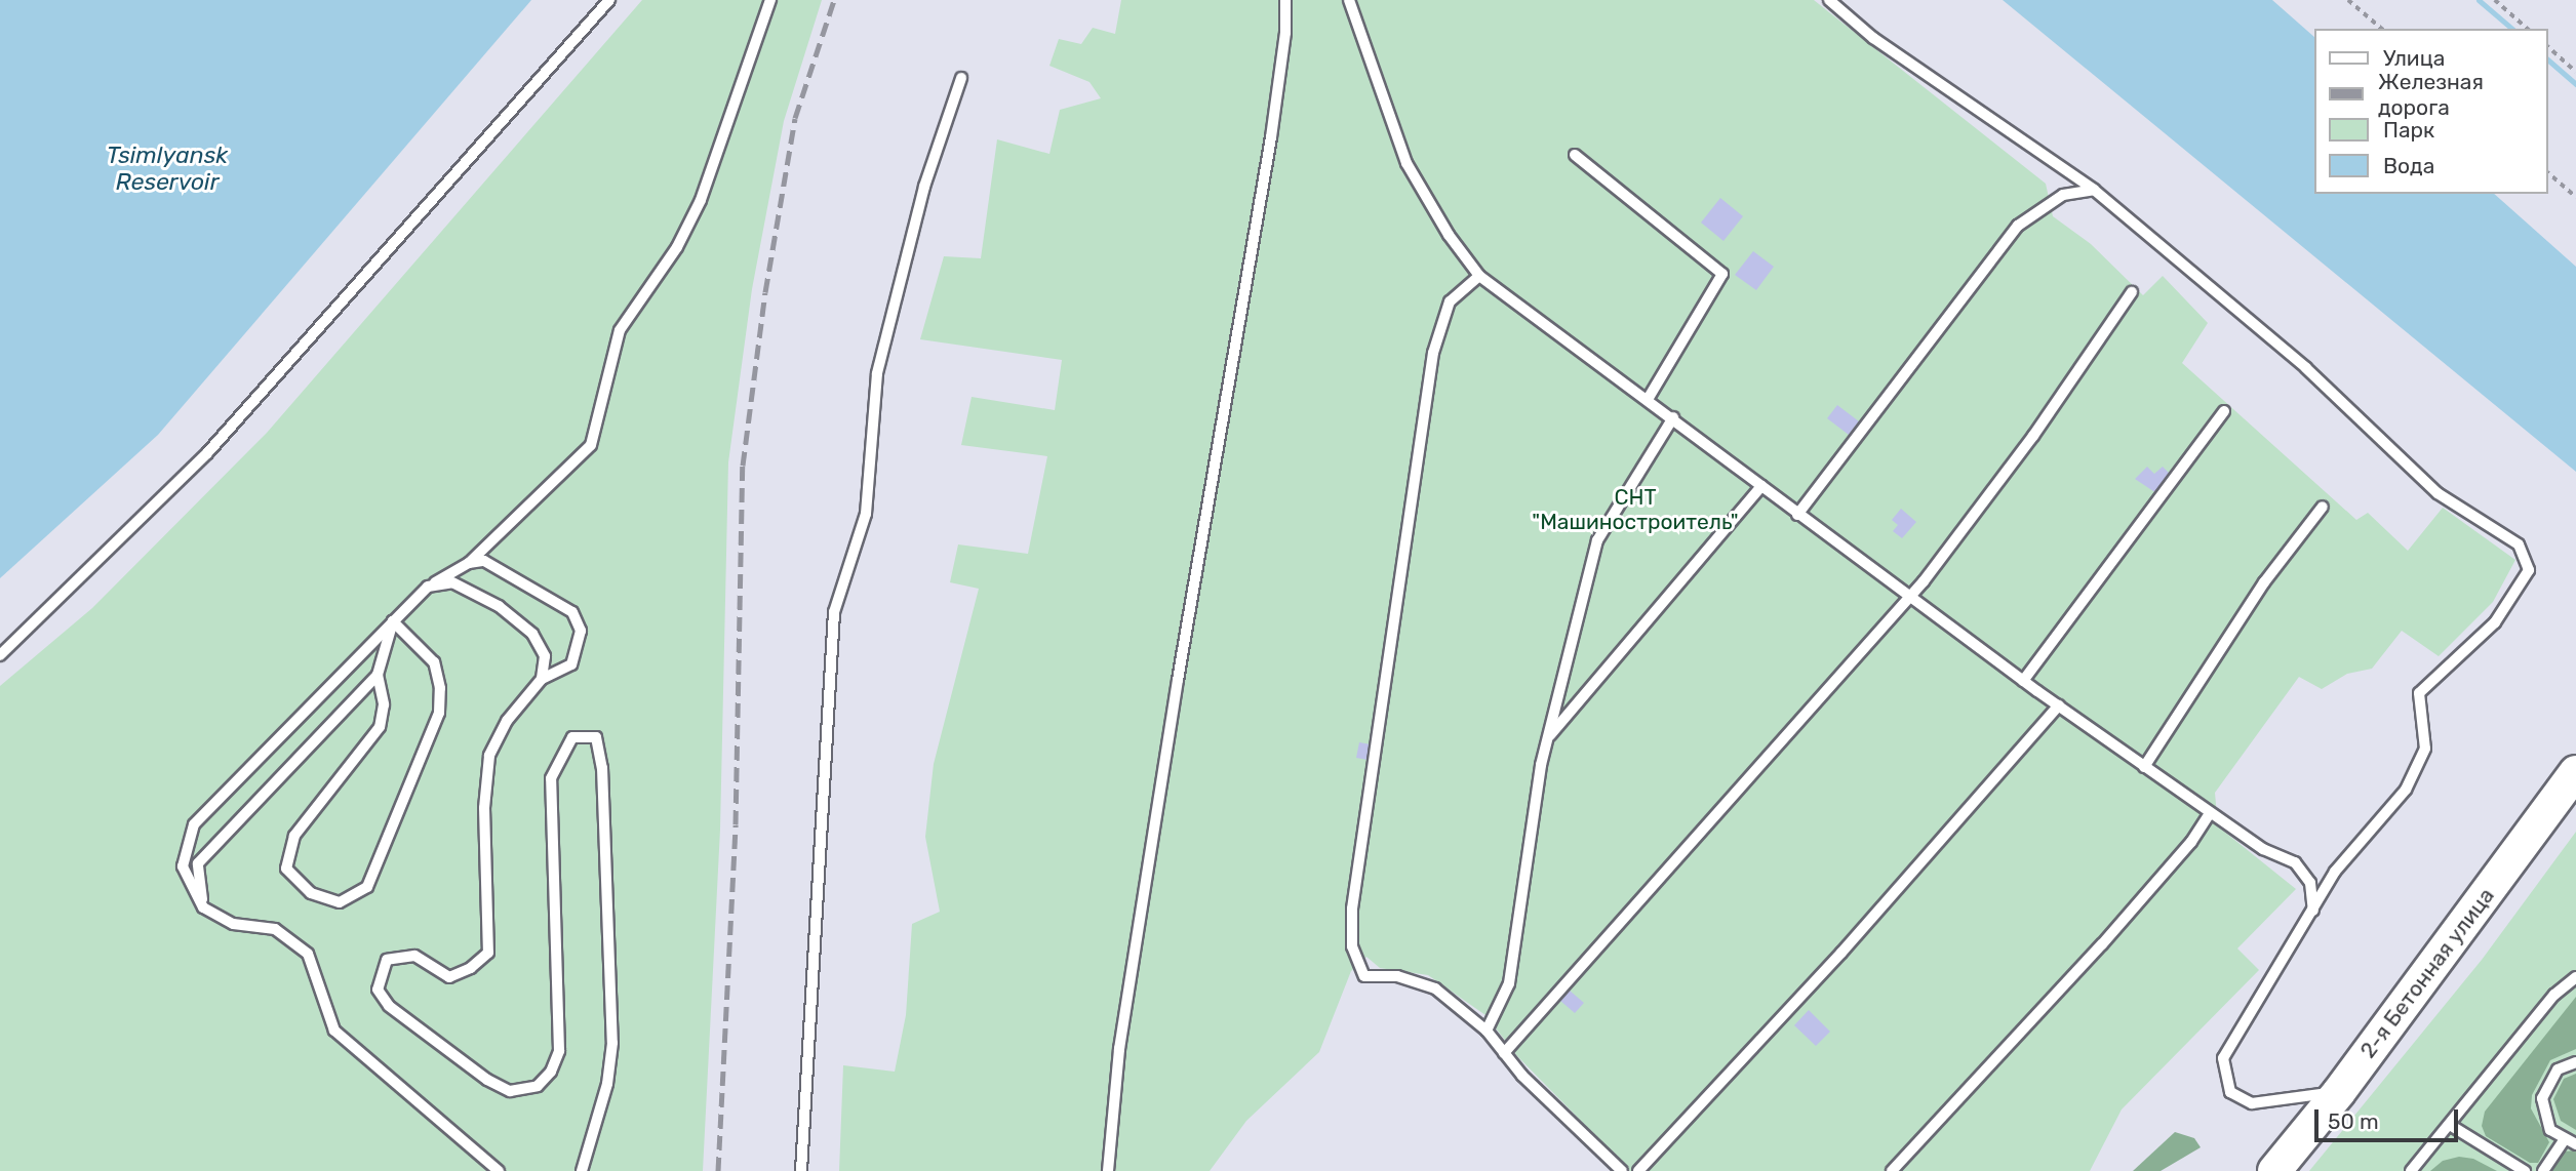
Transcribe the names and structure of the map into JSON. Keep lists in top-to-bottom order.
{
  "streets": {
    "main road": ["2-я Бетонная улица"]
  },
  "water": ["Tsimlyansk Reservoir"],
  "parks": ["СНТ \"Машиностроитель\""],
  "legend": [
    "Улица",
    "Железная дорога",
    "Парк",
    "Вода"
  ],
  "scale_bar": "50 m"
}
